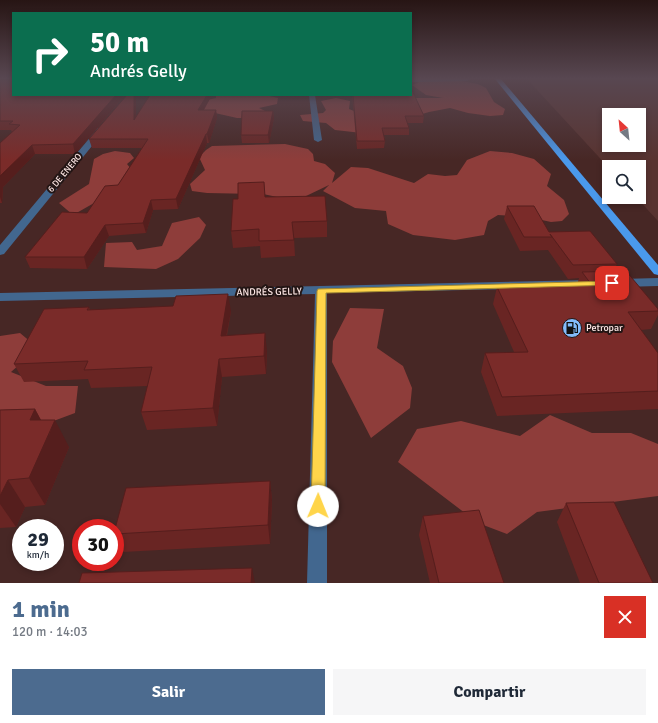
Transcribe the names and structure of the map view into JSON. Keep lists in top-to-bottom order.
{
  "streets": {
    "street": ["6 DE ENERO", "ANDRÉS GELLY"]
  },
  "places": {
    "fuel station": ["Petropar"]
  },
  "north": "top left",
  "page": {
    "turn": ["50 m", "Andrés Gelly"],
    "speed": "29 km/h",
    "limit": "30",
    "heading": ["1 min", "120 m · 14:03"],
    "buttons": ["Salir", "Compartir"]
  }
}
